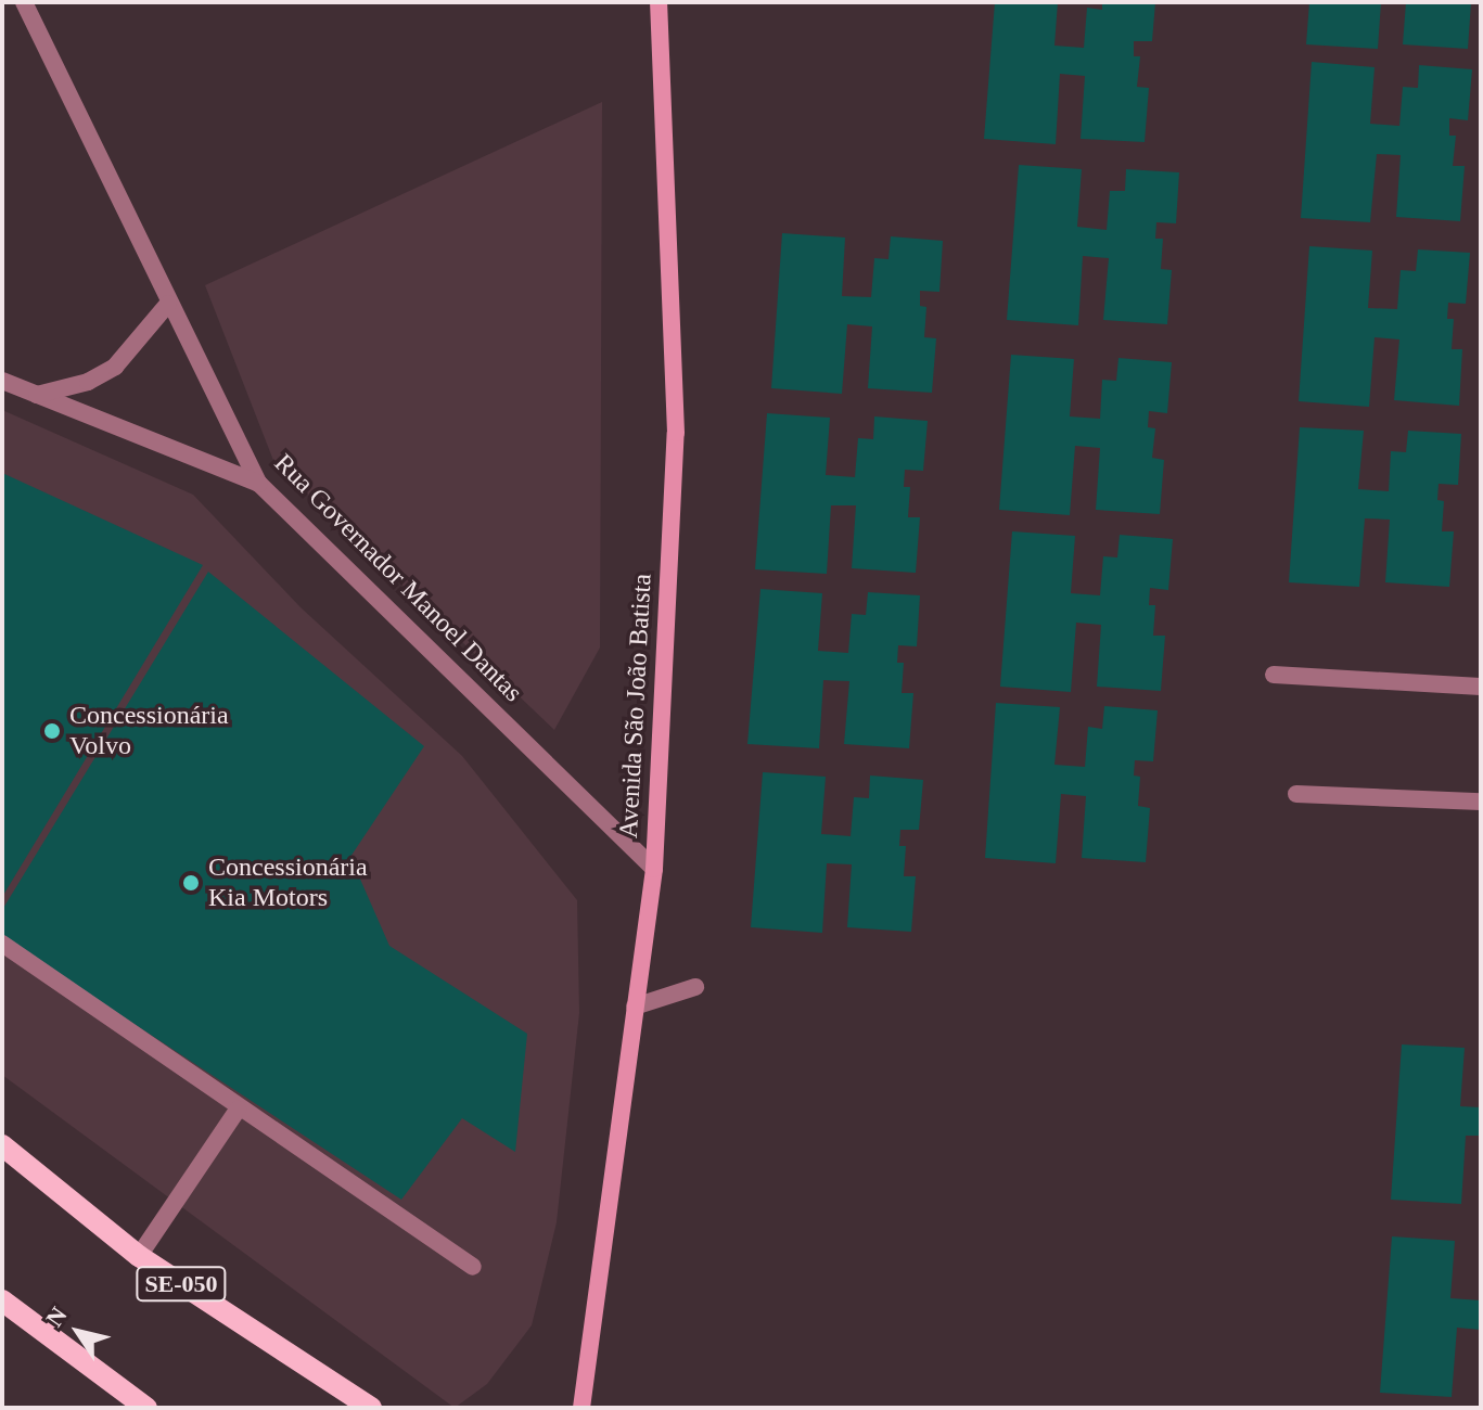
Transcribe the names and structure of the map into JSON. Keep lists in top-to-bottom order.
{
  "streets": {
    "main road": ["SE-050"],
    "street": ["Rua Governador Manoel Dantas", "Avenida São João Batista"]
  },
  "crossings": [
    ["Rua Governador Manoel Dantas", "Avenida São João Batista"]
  ],
  "places": ["Concessionária Volvo", "Concessionária Kia Motors"],
  "north": "top left"
}
